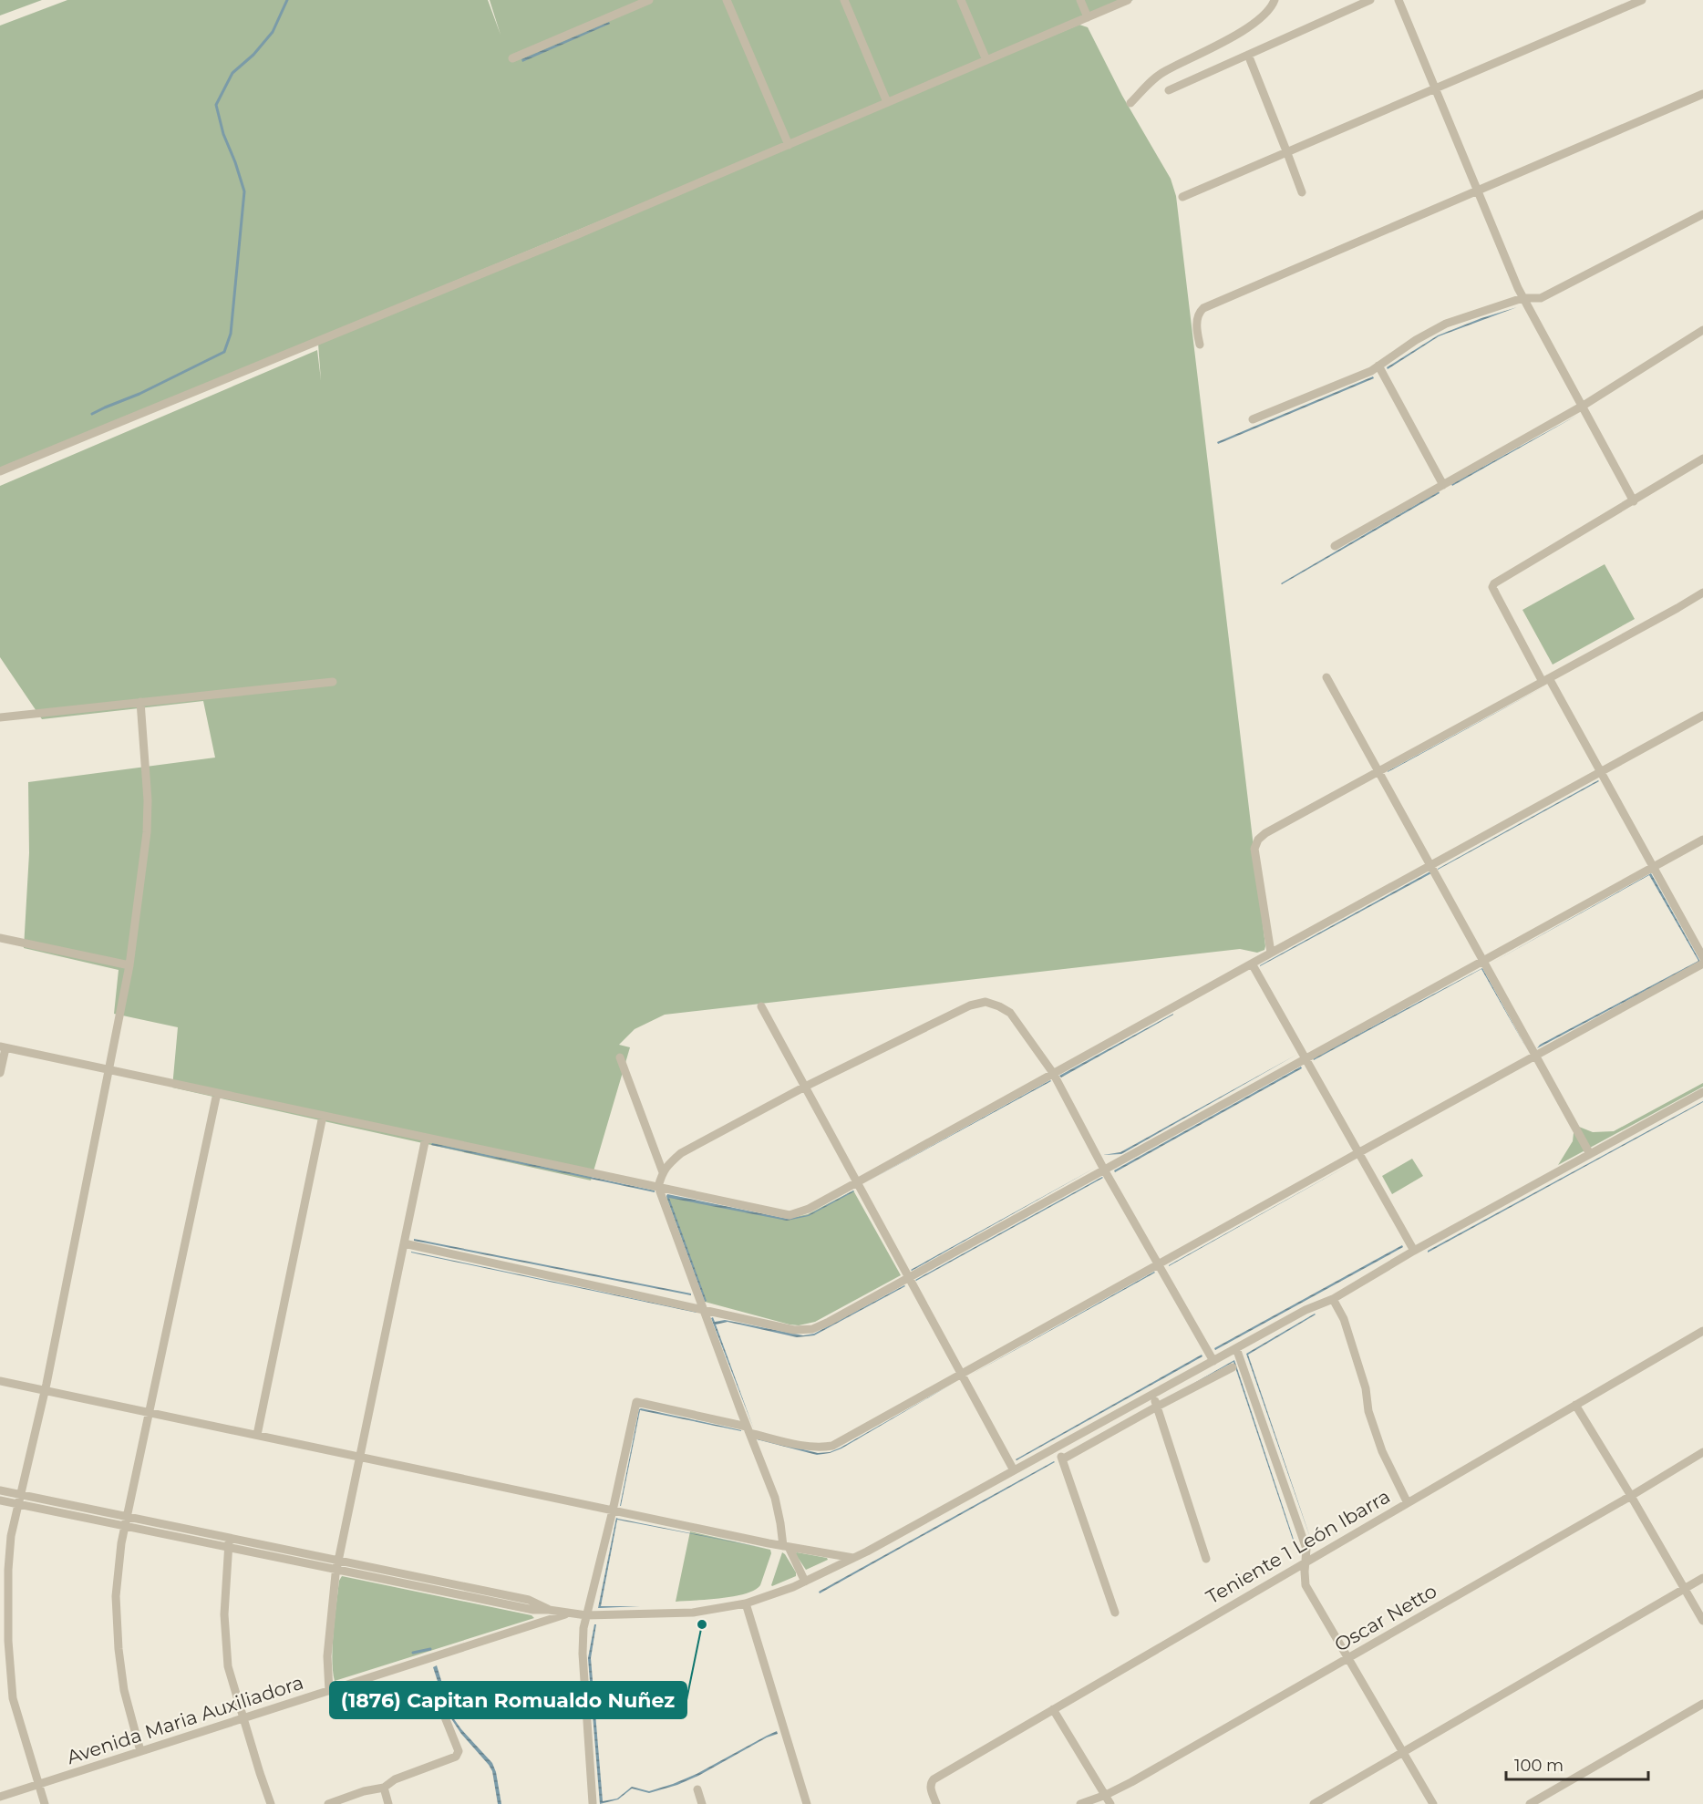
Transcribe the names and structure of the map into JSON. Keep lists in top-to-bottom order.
{
  "streets": {
    "street": ["Teniente 1 León Ibarra", "Oscar Netto", "Avenida Maria Auxiliadora"]
  },
  "places": ["(1876) Capitan Romualdo Nuñez"],
  "scale_bar": "100 m"
}
